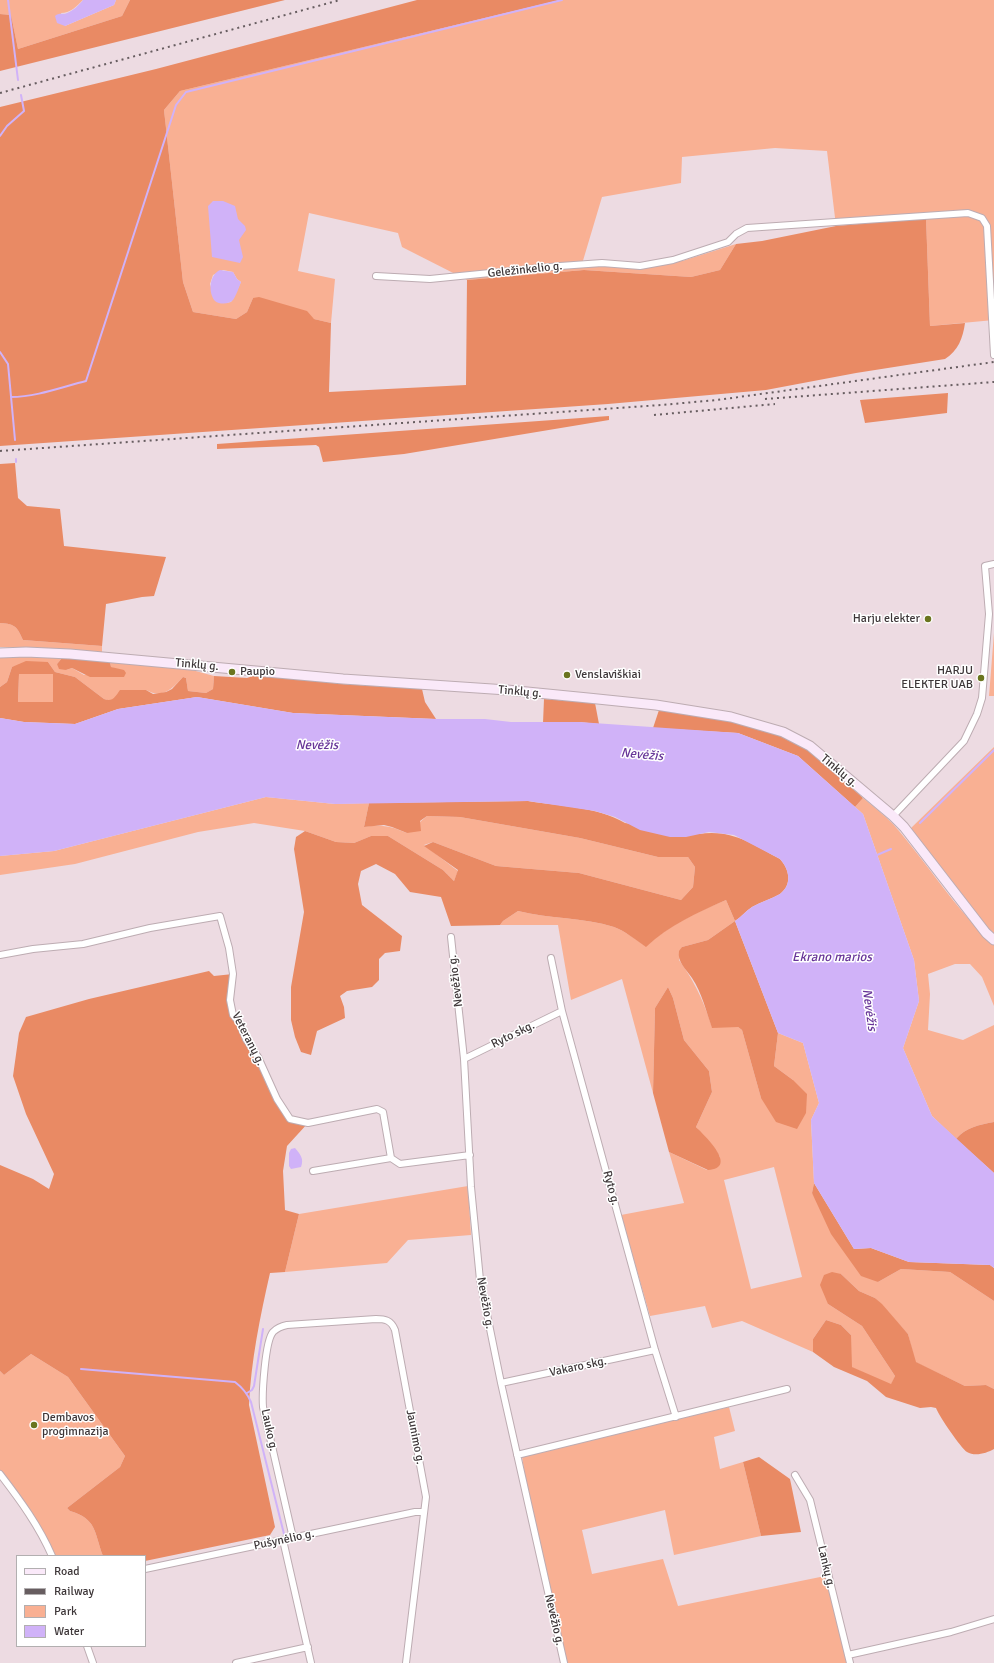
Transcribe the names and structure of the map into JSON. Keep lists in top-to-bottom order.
{
  "streets": {
    "main road": ["Tinklų g."],
    "street": [
      "Geležinkelio g.",
      "Nevėžio g.",
      "Ryto skg.",
      "Veteranų g.",
      "Ryto g.",
      "Vakaro skg.",
      "Lauko g.",
      "Jaunimo g.",
      "Pušynėlio g.",
      "Lankų g."
    ]
  },
  "crossings": [
    ["Nevėžio g.", "Ryto skg."],
    ["Nevėžio g.", "Vakaro skg."],
    ["Ryto skg.", "Ryto g."],
    ["Ryto g.", "Vakaro skg."],
    ["Lauko g.", "Jaunimo g."],
    ["Lauko g.", "Pušynėlio g."],
    ["Jaunimo g.", "Pušynėlio g."]
  ],
  "water": ["Nevėžis", "Ekrano marios"],
  "places": [
    "Harju elekter",
    "Paupio",
    "Venslaviškiai",
    "HARJU ELEKTER UAB",
    "Dembavos progimnazija"
  ],
  "legend": [
    "Road",
    "Railway",
    "Park",
    "Water"
  ]
}
